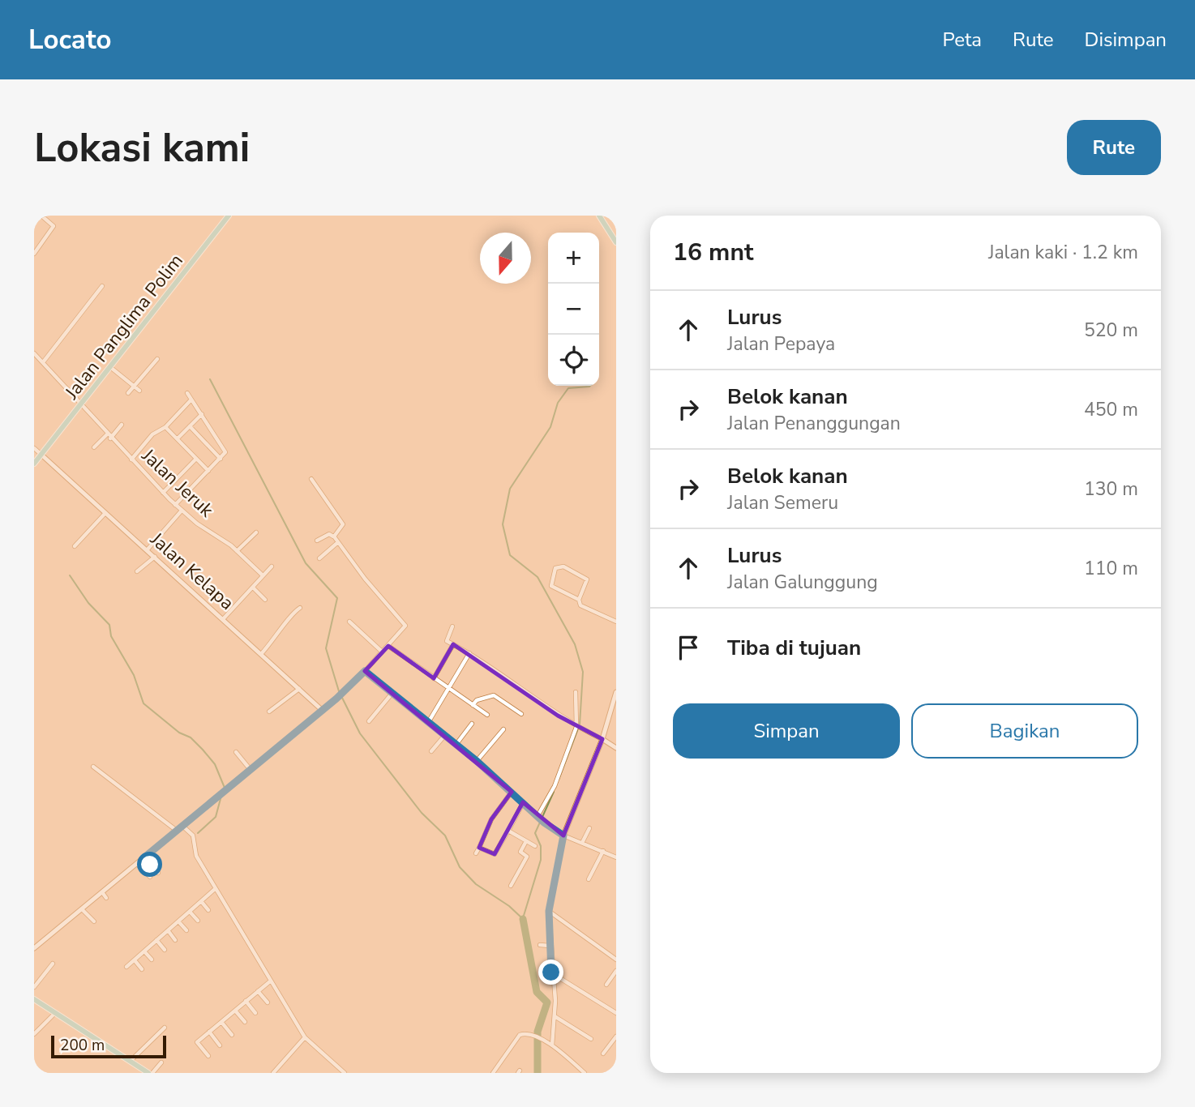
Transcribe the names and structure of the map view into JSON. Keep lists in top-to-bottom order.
{
  "streets": {
    "main road": ["Jalan Panglima Polim"],
    "street": ["Jalan Jeruk", "Jalan Kelapa"]
  },
  "crossings": [
    ["Jalan Panglima Polim", "Jalan Jeruk"],
    ["Jalan Panglima Polim", "Jalan Kelapa"]
  ],
  "scale_bar": "200 m",
  "north": "bottom",
  "page": {
    "header": "Locato",
    "nav": ["Peta", "Rute", "Disimpan"],
    "buttons": [
      "Rute",
      ["Simpan", "Bagikan"]
    ],
    "title": "Lokasi kami",
    "heading": ["16 mnt", "Jalan kaki · 1.2 km"],
    "map_buttons": ["+", "−"],
    "list": [
      ["Lurus", "Jalan Pepaya", "520 m"],
      ["Belok kanan", "Jalan Penanggungan", "450 m"],
      ["Belok kanan", "Jalan Semeru", "130 m"],
      ["Lurus", "Jalan Galunggung", "110 m"],
      "Tiba di tujuan"
    ],
    "scale": "200 m"
  }
}
